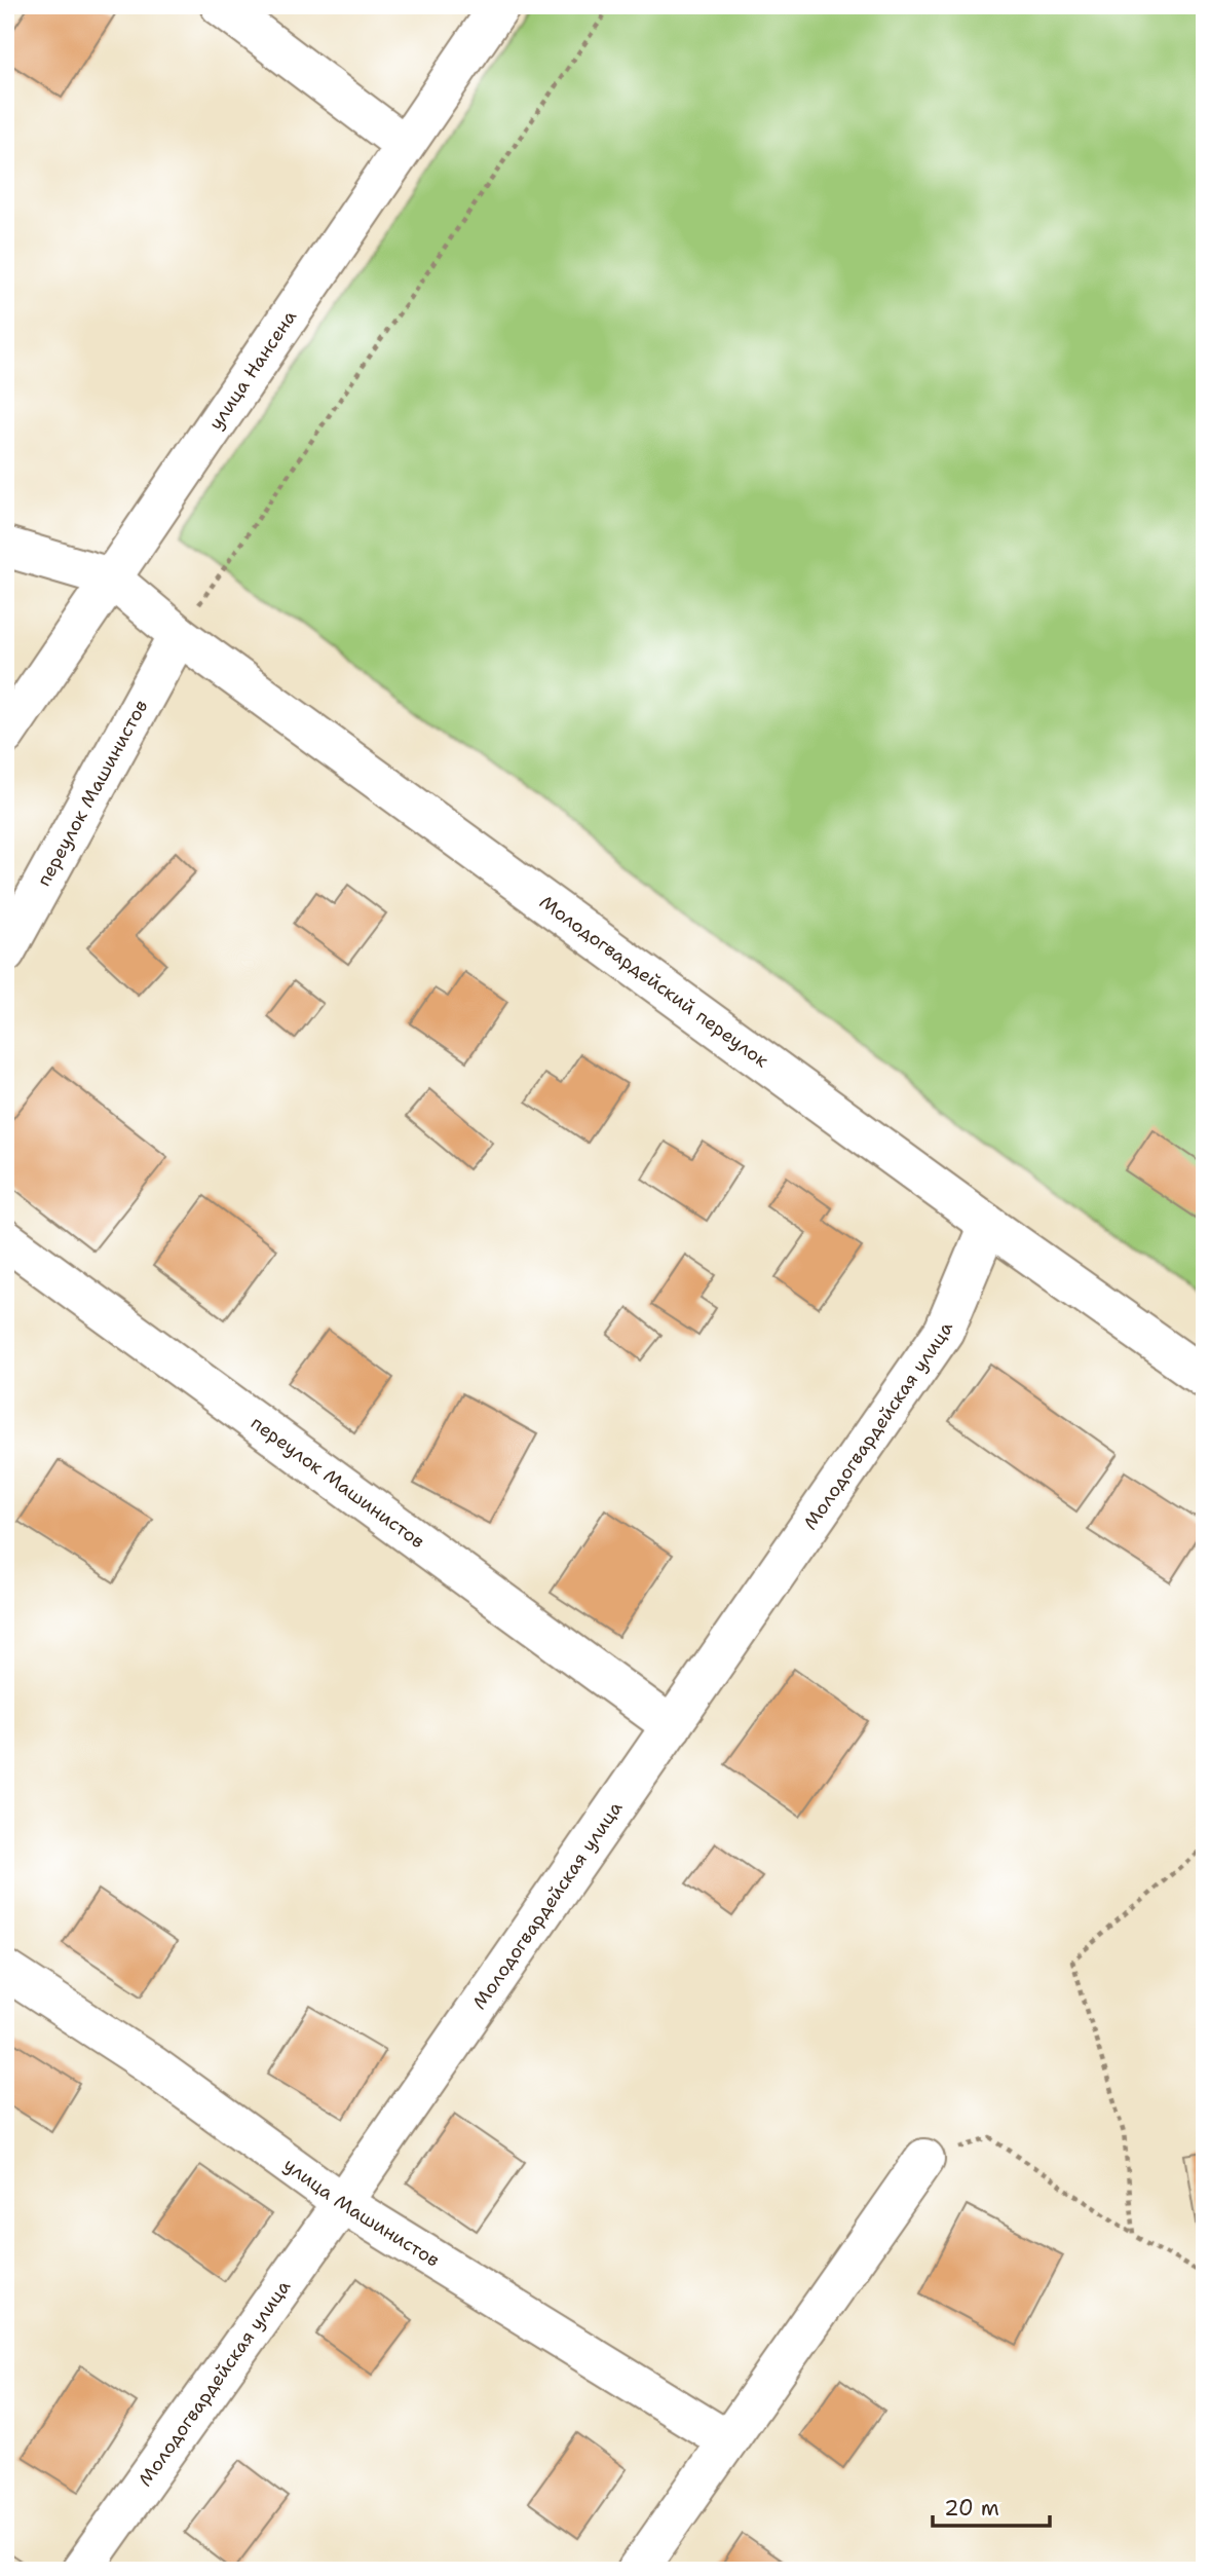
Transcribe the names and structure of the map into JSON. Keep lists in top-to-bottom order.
{
  "streets": {
    "street": [
      "улица Нансена",
      "переулок Машинистов",
      "Молодогвардейский переулок",
      "Молодогвардейская улица",
      "улица Машинистов"
    ]
  },
  "crossings": [
    ["улица Нансена", "Молодогвардейский переулок"],
    ["переулок Машинистов", "Молодогвардейский переулок"],
    ["переулок Машинистов", "Молодогвардейская улица"],
    ["Молодогвардейский переулок", "Молодогвардейская улица"],
    ["Молодогвардейская улица", "улица Машинистов"]
  ],
  "scale_bar": "20 m"
}
